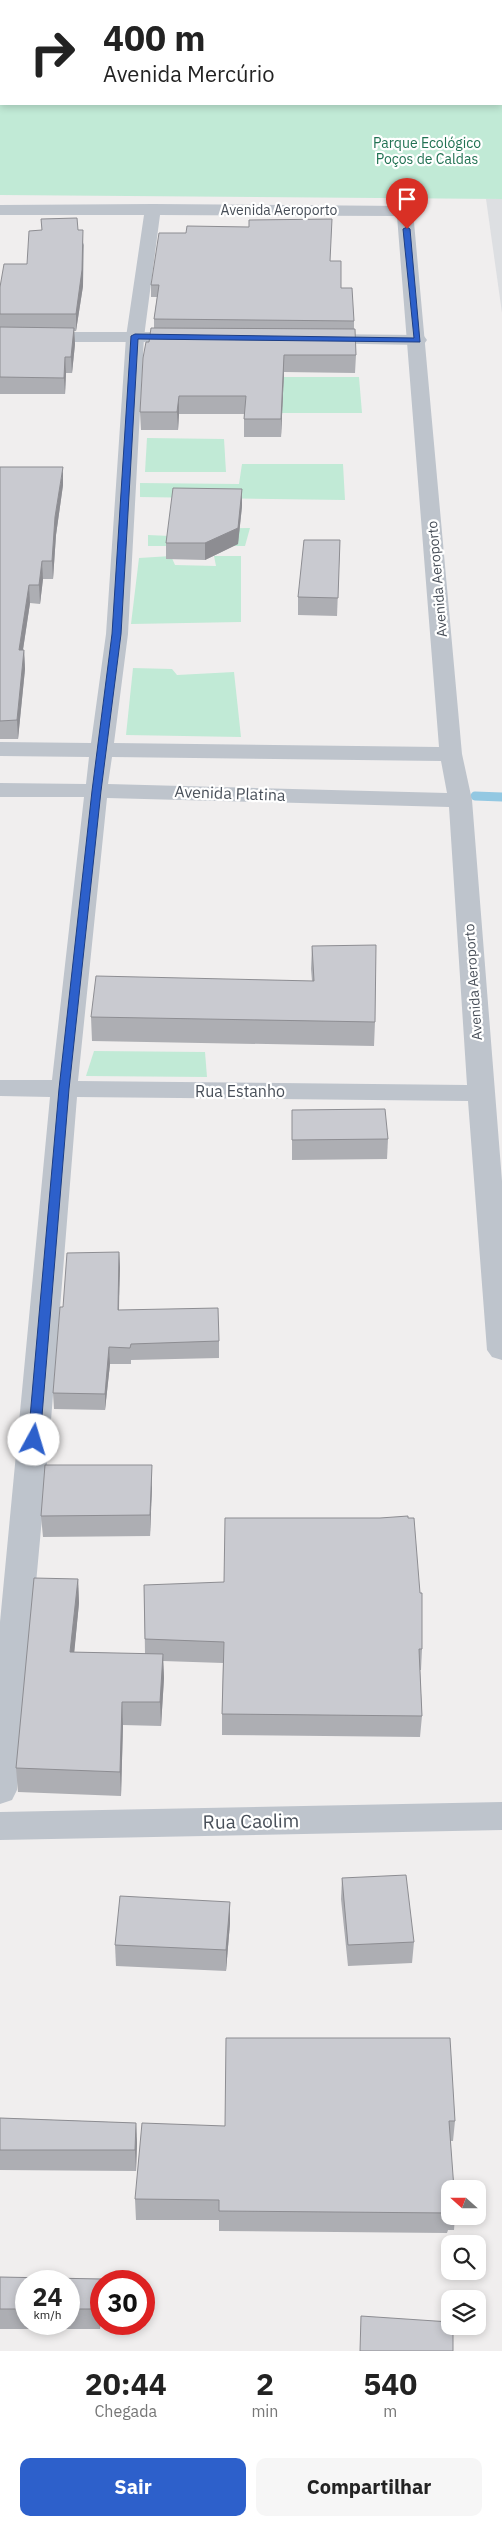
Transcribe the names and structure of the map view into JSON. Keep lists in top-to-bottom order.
{
  "streets": {
    "street": [
      "Avenida Aeroporto",
      "Avenida Platina",
      "Rua Estanho",
      "Rua Caolim"
    ]
  },
  "crossings": [
    ["Avenida Aeroporto", "Avenida Platina"],
    ["Avenida Aeroporto", "Rua Estanho"]
  ],
  "parks": ["Parque Ecológico Poços de Caldas"],
  "north": "left",
  "page": {
    "turn": ["400 m", "Avenida Mercúrio"],
    "speed": "24 km/h",
    "limit": "30",
    "eta": [
      "20:44",
      "Chegada",
      "2",
      "min",
      "540",
      "m"
    ],
    "buttons": ["Sair", "Compartilhar"]
  }
}
